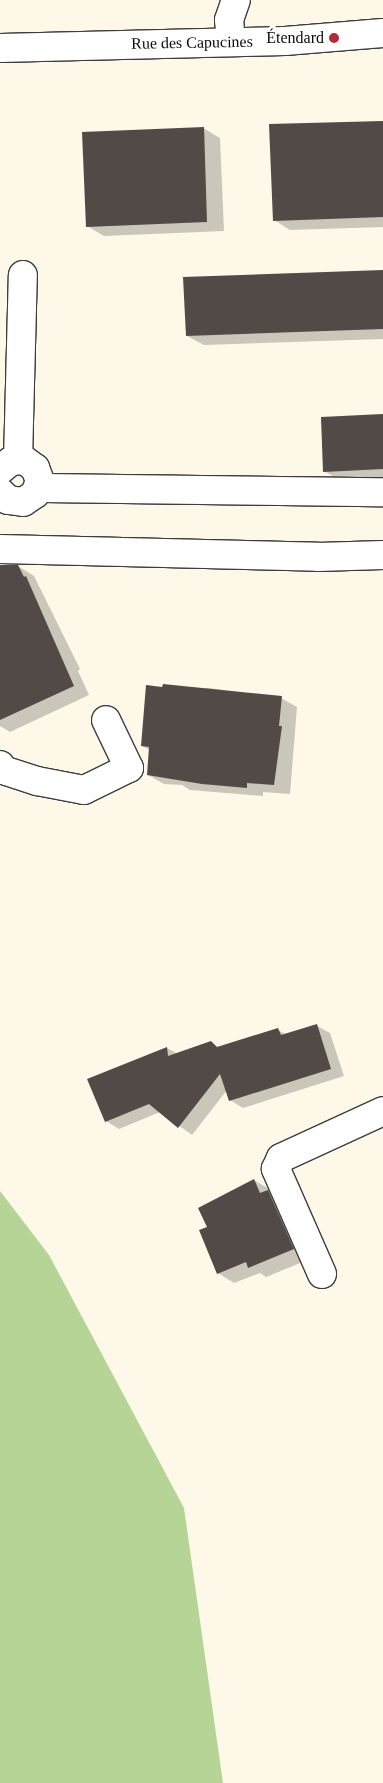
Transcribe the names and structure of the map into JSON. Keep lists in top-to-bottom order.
{
  "streets": {
    "street": ["Rue des Capucines"]
  },
  "places": ["Étendard"]
}
